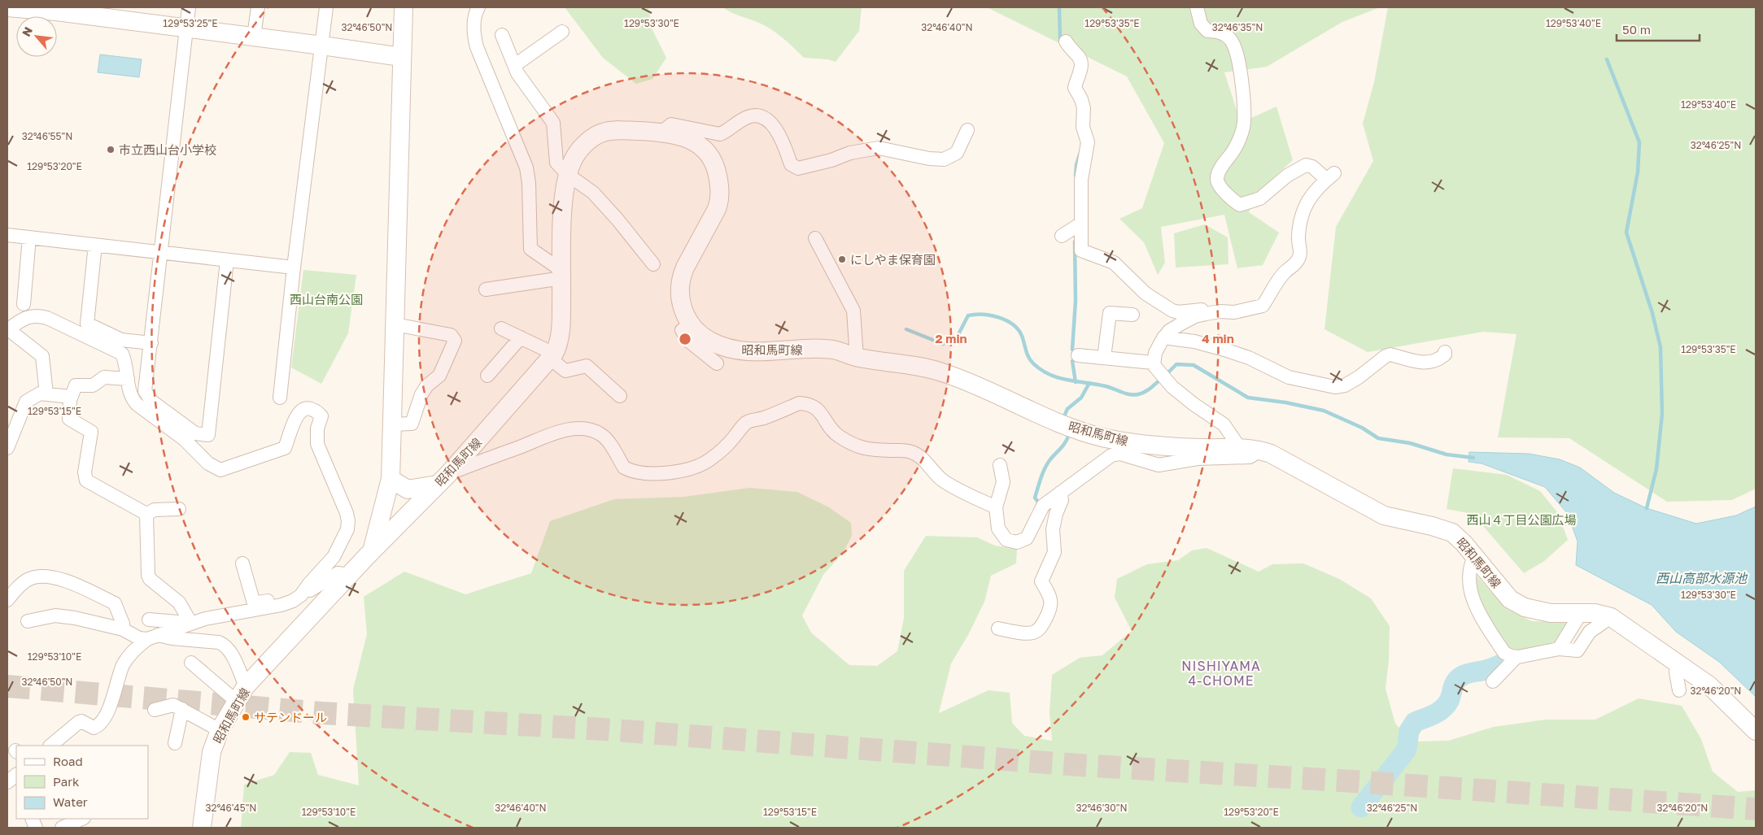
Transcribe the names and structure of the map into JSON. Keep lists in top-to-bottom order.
{
  "streets": {
    "main road": ["昭和馬町線"]
  },
  "districts": ["NISHIYAMA 4-CHOME"],
  "water": ["西山高部水源池"],
  "parks": ["西山台南公園", "西山４丁目公園広場"],
  "places": ["市立西山台小学校", "にしやま保育園", "サテンドール"],
  "legend": ["Road", "Park", "Water"],
  "scale_bar": "50 m",
  "north": "top left",
  "coordinates": [
    "129°53'25\"E",
    "129°53'30\"E",
    "129°53'35\"E",
    "129°53'40\"E",
    "32°46'50\"N",
    "32°46'40\"N",
    "32°46'35\"N",
    "32°46'55\"N",
    "32°46'25\"N",
    "129°53'20\"E",
    "129°53'15\"E",
    "129°53'10\"E",
    "32°46'20\"N",
    "32°46'45\"N",
    "32°46'30\"N"
  ],
  "rings": ["2 min", "4 min"]
}
